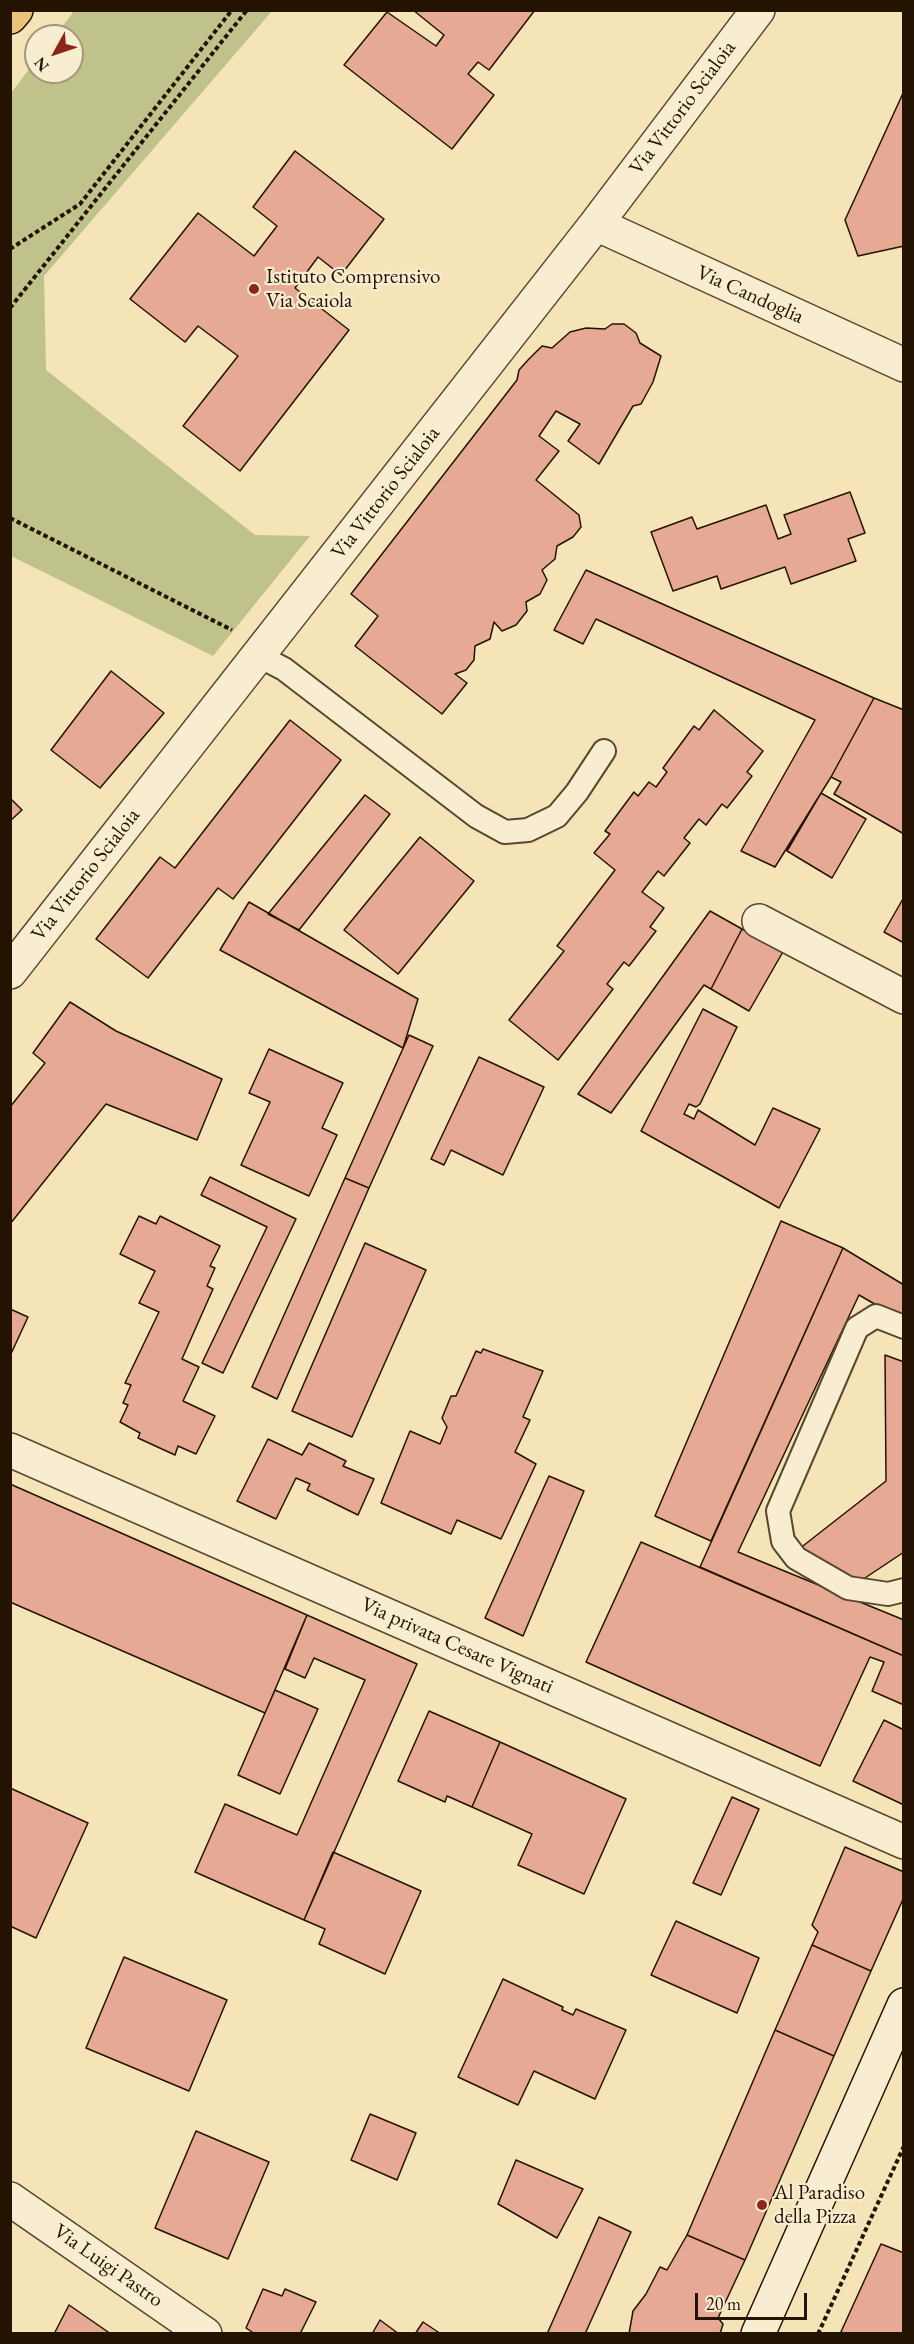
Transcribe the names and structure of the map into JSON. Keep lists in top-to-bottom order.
{
  "streets": {
    "street": [
      "Via Vittorio Scialoia",
      "Via Candoglia",
      "Via privata Cesare Vignati",
      "Via Luigi Pastro"
    ]
  },
  "crossings": [
    ["Via Vittorio Scialoia", "Via Candoglia"]
  ],
  "places": ["Istituto Comprensivo Via Scaiola", "Al Paradiso della Pizza"],
  "scale_bar": "20 m",
  "north": "bottom left"
}
